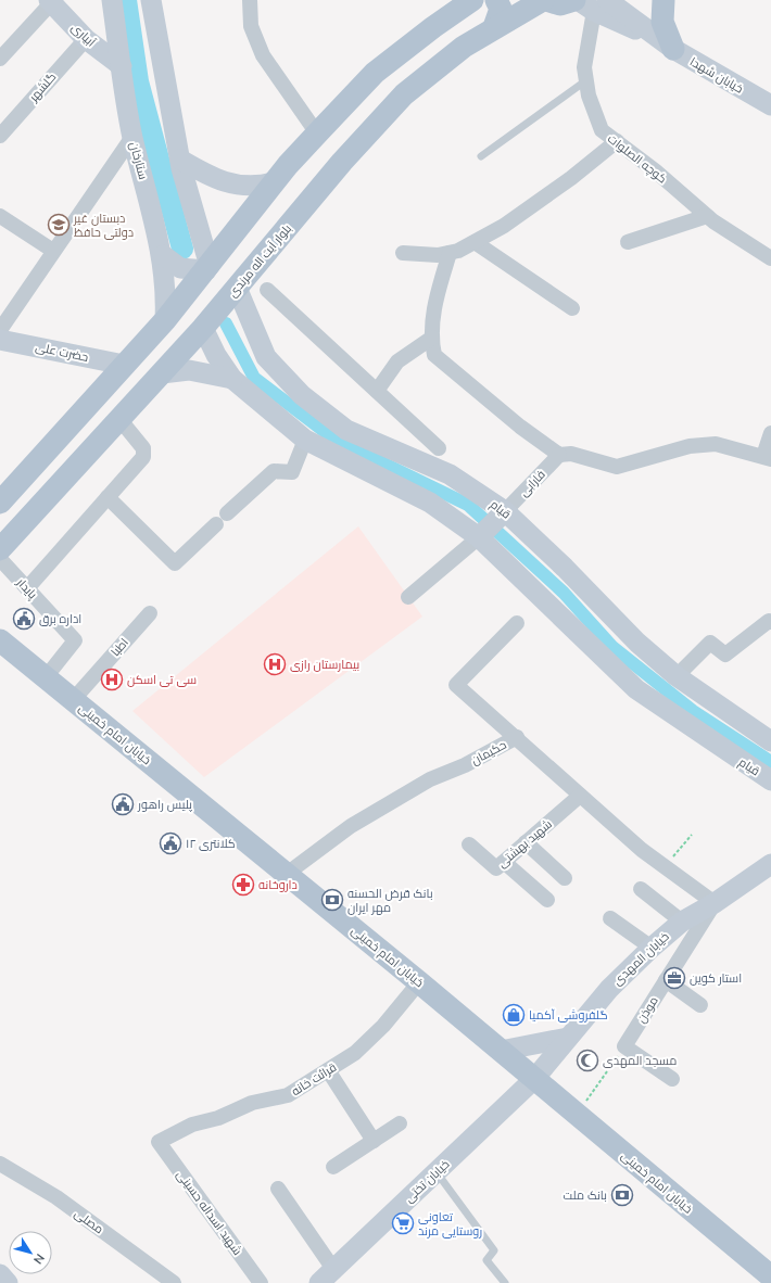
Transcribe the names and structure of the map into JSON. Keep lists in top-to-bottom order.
{
  "streets": {
    "main road": ["بلوار آیت اله مرندی", "خیابان امام خمینی"],
    "street": [
      "آبیاری",
      "خیابان شهدا",
      "گلشهر",
      "کوچه الصلوات",
      "ستارخان",
      "حضرت علی",
      "فارابی",
      "قیام",
      "پایدار",
      "اطبا",
      "حکیمان",
      "شهید بهشتی",
      "خیابان المهدی",
      "موذن",
      "قرائت خانه",
      "خیابان تختی",
      "شهید اسداله حسینی",
      "مصلی"
    ]
  },
  "crossings": [
    ["آبیاری", "گلشهر"],
    ["آبیاری", "ستارخان"],
    ["خیابان شهدا", "کوچه الصلوات"],
    ["بلوار آیت اله مرندی", "قیام"],
    ["فارابی", "قیام"],
    ["پایدار", "خیابان امام خمینی"],
    ["اطبا", "خیابان امام خمینی"],
    ["خیابان امام خمینی", "حکیمان"],
    ["خیابان امام خمینی", "خیابان المهدی"],
    ["خیابان امام خمینی", "قرائت خانه"],
    ["خیابان امام خمینی", "خیابان تختی"],
    ["حکیمان", "شهید بهشتی"],
    ["حکیمان", "خیابان المهدی"],
    ["حکیمان", "موذن"],
    ["خیابان المهدی", "موذن"],
    ["خیابان المهدی", "خیابان تختی"],
    ["قرائت خانه", "شهید اسداله حسینی"]
  ],
  "places": {
    "school or university": ["دبستان غیر دولتی حافظ"],
    "public building": ["اداره برق", "پلیس راهور", "کلانتری ۱۲"],
    "hospital": ["بیمارستان رازی", "سی تی اسکن"],
    "pharmacy": ["داروخانه"],
    "bank": ["بانک قرض الحسنه مهر ایران", "بانک ملت"],
    "office": ["استار کوین"],
    "shop": ["گلفروشی آکمیا"],
    "mosque": ["مسجد المهدی"],
    "supermarket": ["تعاونی روستایی مرند"]
  },
  "north": "bottom right"
}
